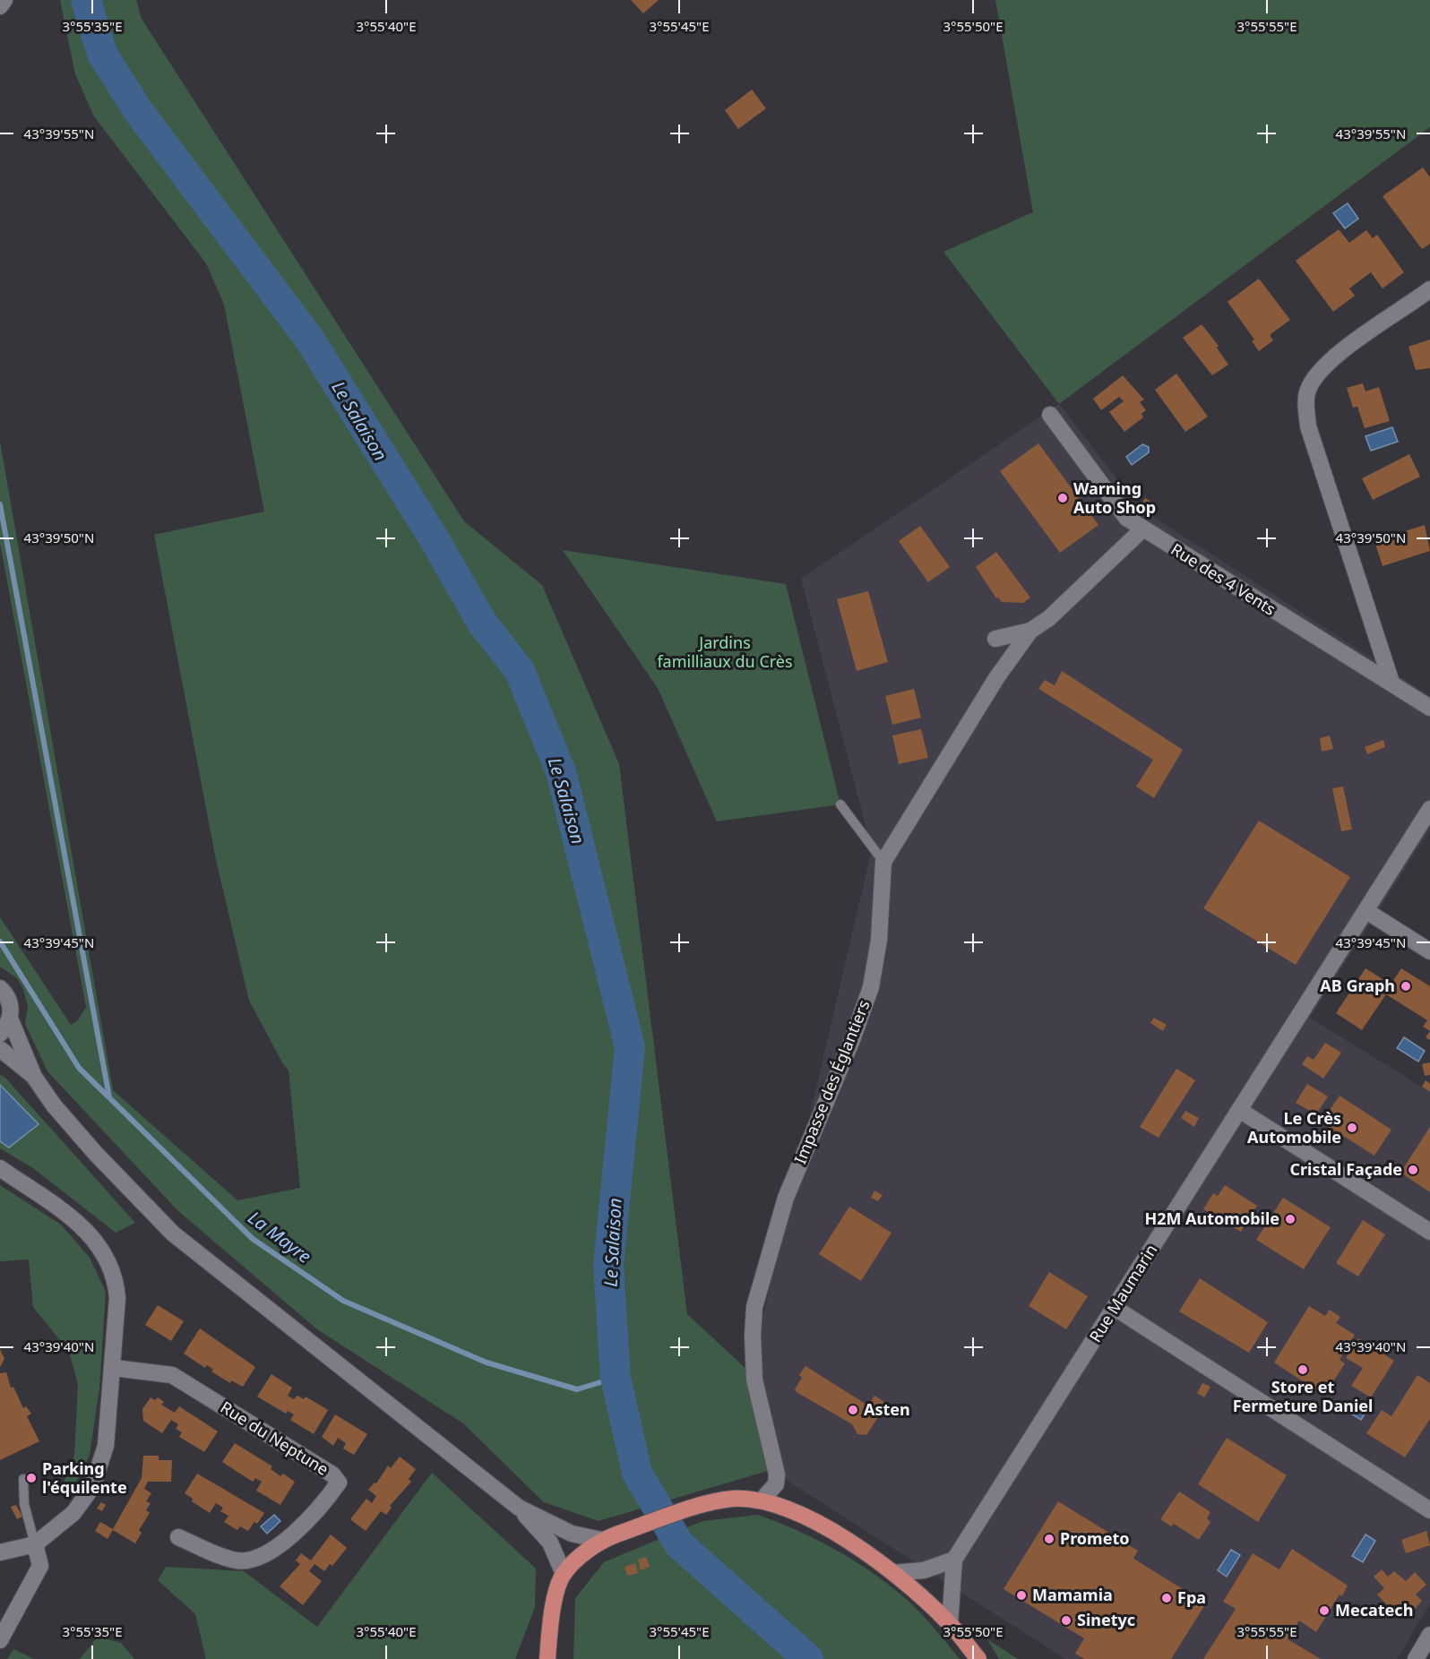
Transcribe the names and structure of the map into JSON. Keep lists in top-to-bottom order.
{
  "streets": {
    "street": [
      "Rue des 4 Vents",
      "Impasse des Églantiers",
      "Rue Maumarin",
      "Rue du Neptune"
    ]
  },
  "crossings": [
    ["Rue des 4 Vents", "Impasse des Églantiers"]
  ],
  "water": ["Le Salaison", "La Mayre"],
  "parks": ["Jardins familliaux du Crès"],
  "places": [
    "Warning Auto Shop",
    "AB Graph",
    "Le Crès Automobile",
    "Cristal Façade",
    "H2M Automobile",
    "Store et Fermeture Daniel",
    "Asten",
    "Parking l'équilente",
    "Prometo",
    "Mamamia",
    "Fpa",
    "Mecatech",
    "Sinetyc"
  ],
  "coordinates": [
    "3°55'35\"E",
    "3°55'40\"E",
    "3°55'45\"E",
    "3°55'50\"E",
    "3°55'55\"E",
    "43°39'55\"N",
    "43°39'50\"N",
    "43°39'45\"N",
    "43°39'40\"N"
  ]
}
